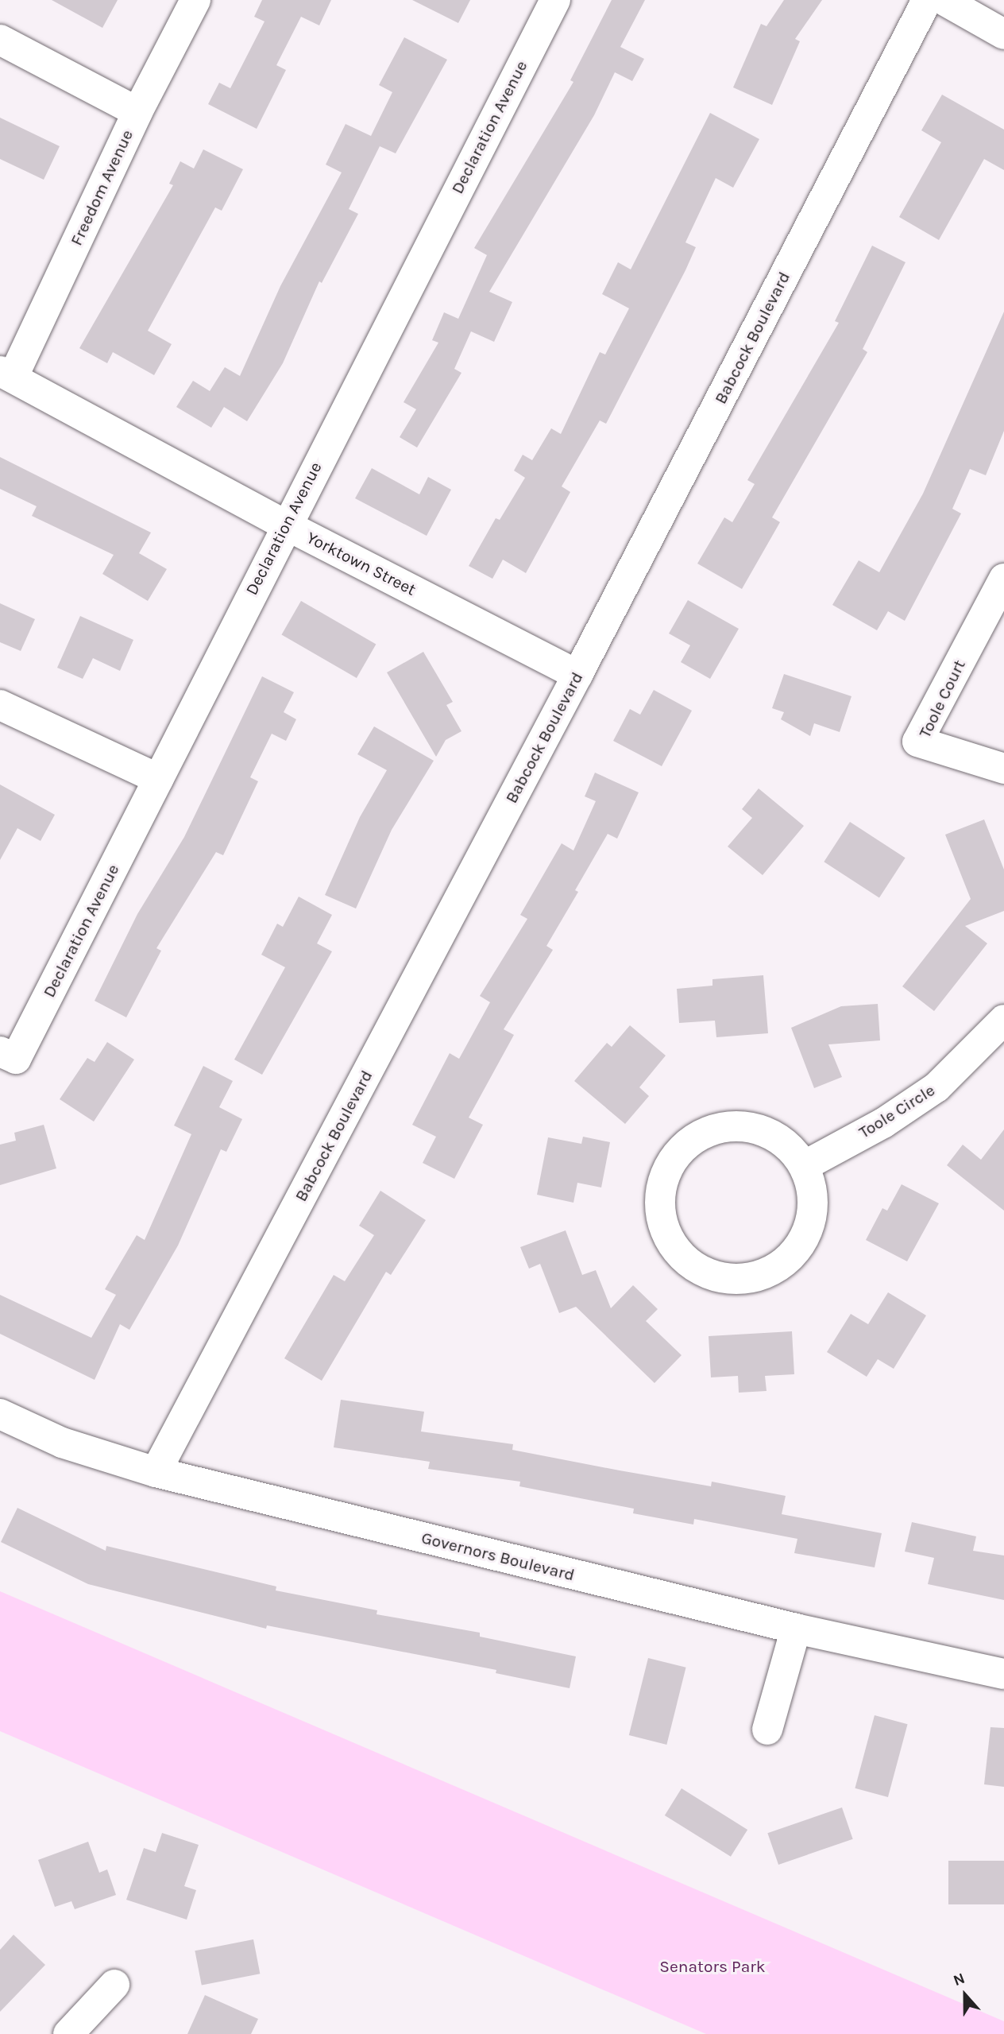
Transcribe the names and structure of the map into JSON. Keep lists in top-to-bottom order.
{
  "streets": {
    "street": [
      "Declaration Avenue",
      "Freedom Avenue",
      "Babcock Boulevard",
      "Yorktown Street",
      "Toole Court",
      "Toole Circle",
      "Governors Boulevard"
    ]
  },
  "crossings": [
    ["Declaration Avenue", "Yorktown Street"],
    ["Freedom Avenue", "Yorktown Street"],
    ["Babcock Boulevard", "Yorktown Street"],
    ["Babcock Boulevard", "Governors Boulevard"]
  ],
  "parks": ["Senators Park"],
  "north": "top"
}
